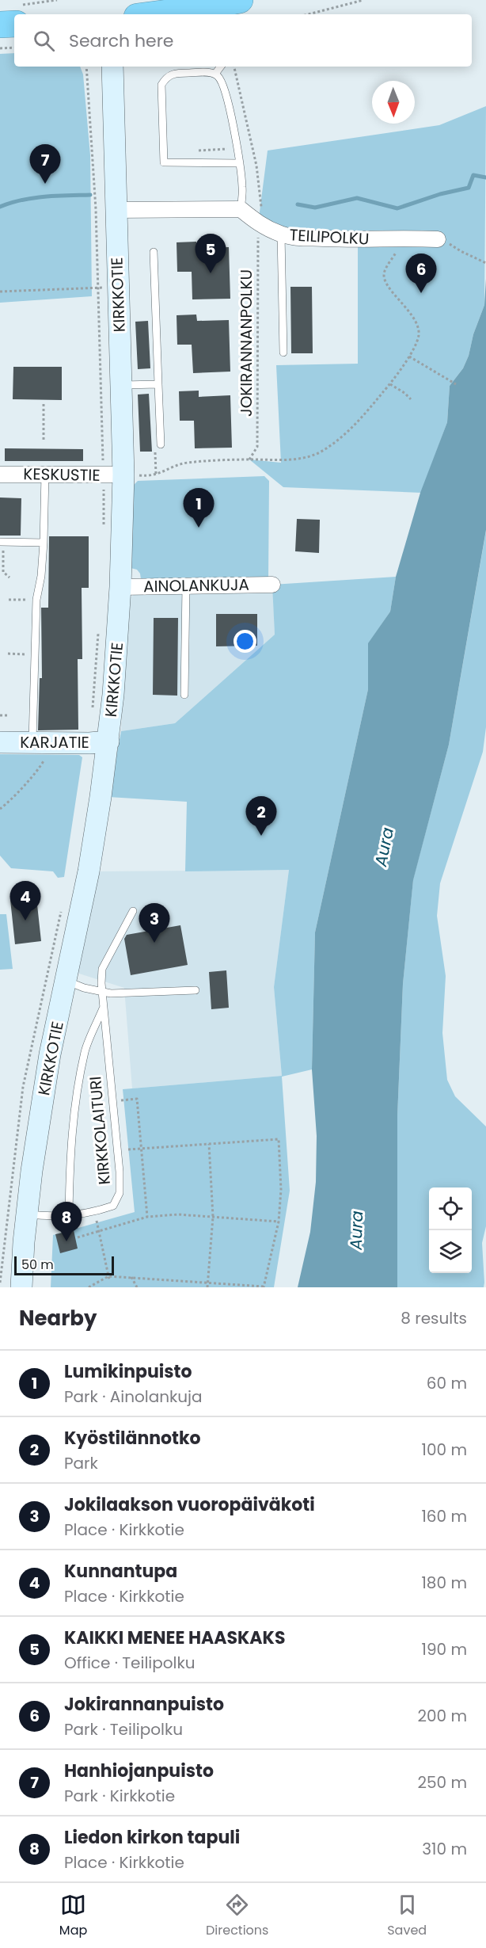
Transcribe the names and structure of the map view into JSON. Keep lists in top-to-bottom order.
{
  "streets": {
    "street": [
      "TEILIPOLKU",
      "KIRKKOTIE",
      "KESKUSTIE",
      "AINOLANKUJA",
      "KARJATIE"
    ],
    "lane": ["KIRKKOLAITURI"],
    "path": ["JOKIRANNANPOLKU"]
  },
  "crossings": [
    ["TEILIPOLKU", "JOKIRANNANPOLKU"],
    ["KIRKKOTIE", "KESKUSTIE"],
    ["KIRKKOTIE", "AINOLANKUJA"],
    ["KIRKKOTIE", "KARJATIE"],
    ["KIRKKOTIE", "KIRKKOLAITURI"]
  ],
  "water": ["Aura"],
  "scale_bar": "50 m",
  "north": "bottom",
  "page": {
    "search": "Search here",
    "pins": [
      "7",
      "5",
      "6",
      "1",
      "2",
      "4",
      "3",
      "8"
    ],
    "scale": "50 m",
    "heading": ["Nearby", "8 results"],
    "list": [
      {
        "mark": "1",
        "name": "Lumikinpuisto",
        "note": "Park · Ainolankuja",
        "value": "60 m"
      },
      {
        "mark": "2",
        "name": "Kyöstilännotko",
        "note": "Park",
        "value": "100 m"
      },
      {
        "mark": "3",
        "name": "Jokilaakson vuoropäiväkoti",
        "note": "Place · Kirkkotie",
        "value": "160 m"
      },
      {
        "mark": "4",
        "name": "Kunnantupa",
        "note": "Place · Kirkkotie",
        "value": "180 m"
      },
      {
        "mark": "5",
        "name": "KAIKKI MENEE HAASKAKS",
        "note": "Office · Teilipolku",
        "value": "190 m"
      },
      {
        "mark": "6",
        "name": "Jokirannanpuisto",
        "note": "Park · Teilipolku",
        "value": "200 m"
      },
      {
        "mark": "7",
        "name": "Hanhiojanpuisto",
        "note": "Park · Kirkkotie",
        "value": "250 m"
      },
      {
        "mark": "8",
        "name": "Liedon kirkon tapuli",
        "note": "Place · Kirkkotie",
        "value": "310 m"
      }
    ],
    "nav": ["Map", "Directions", "Saved"]
  }
}
